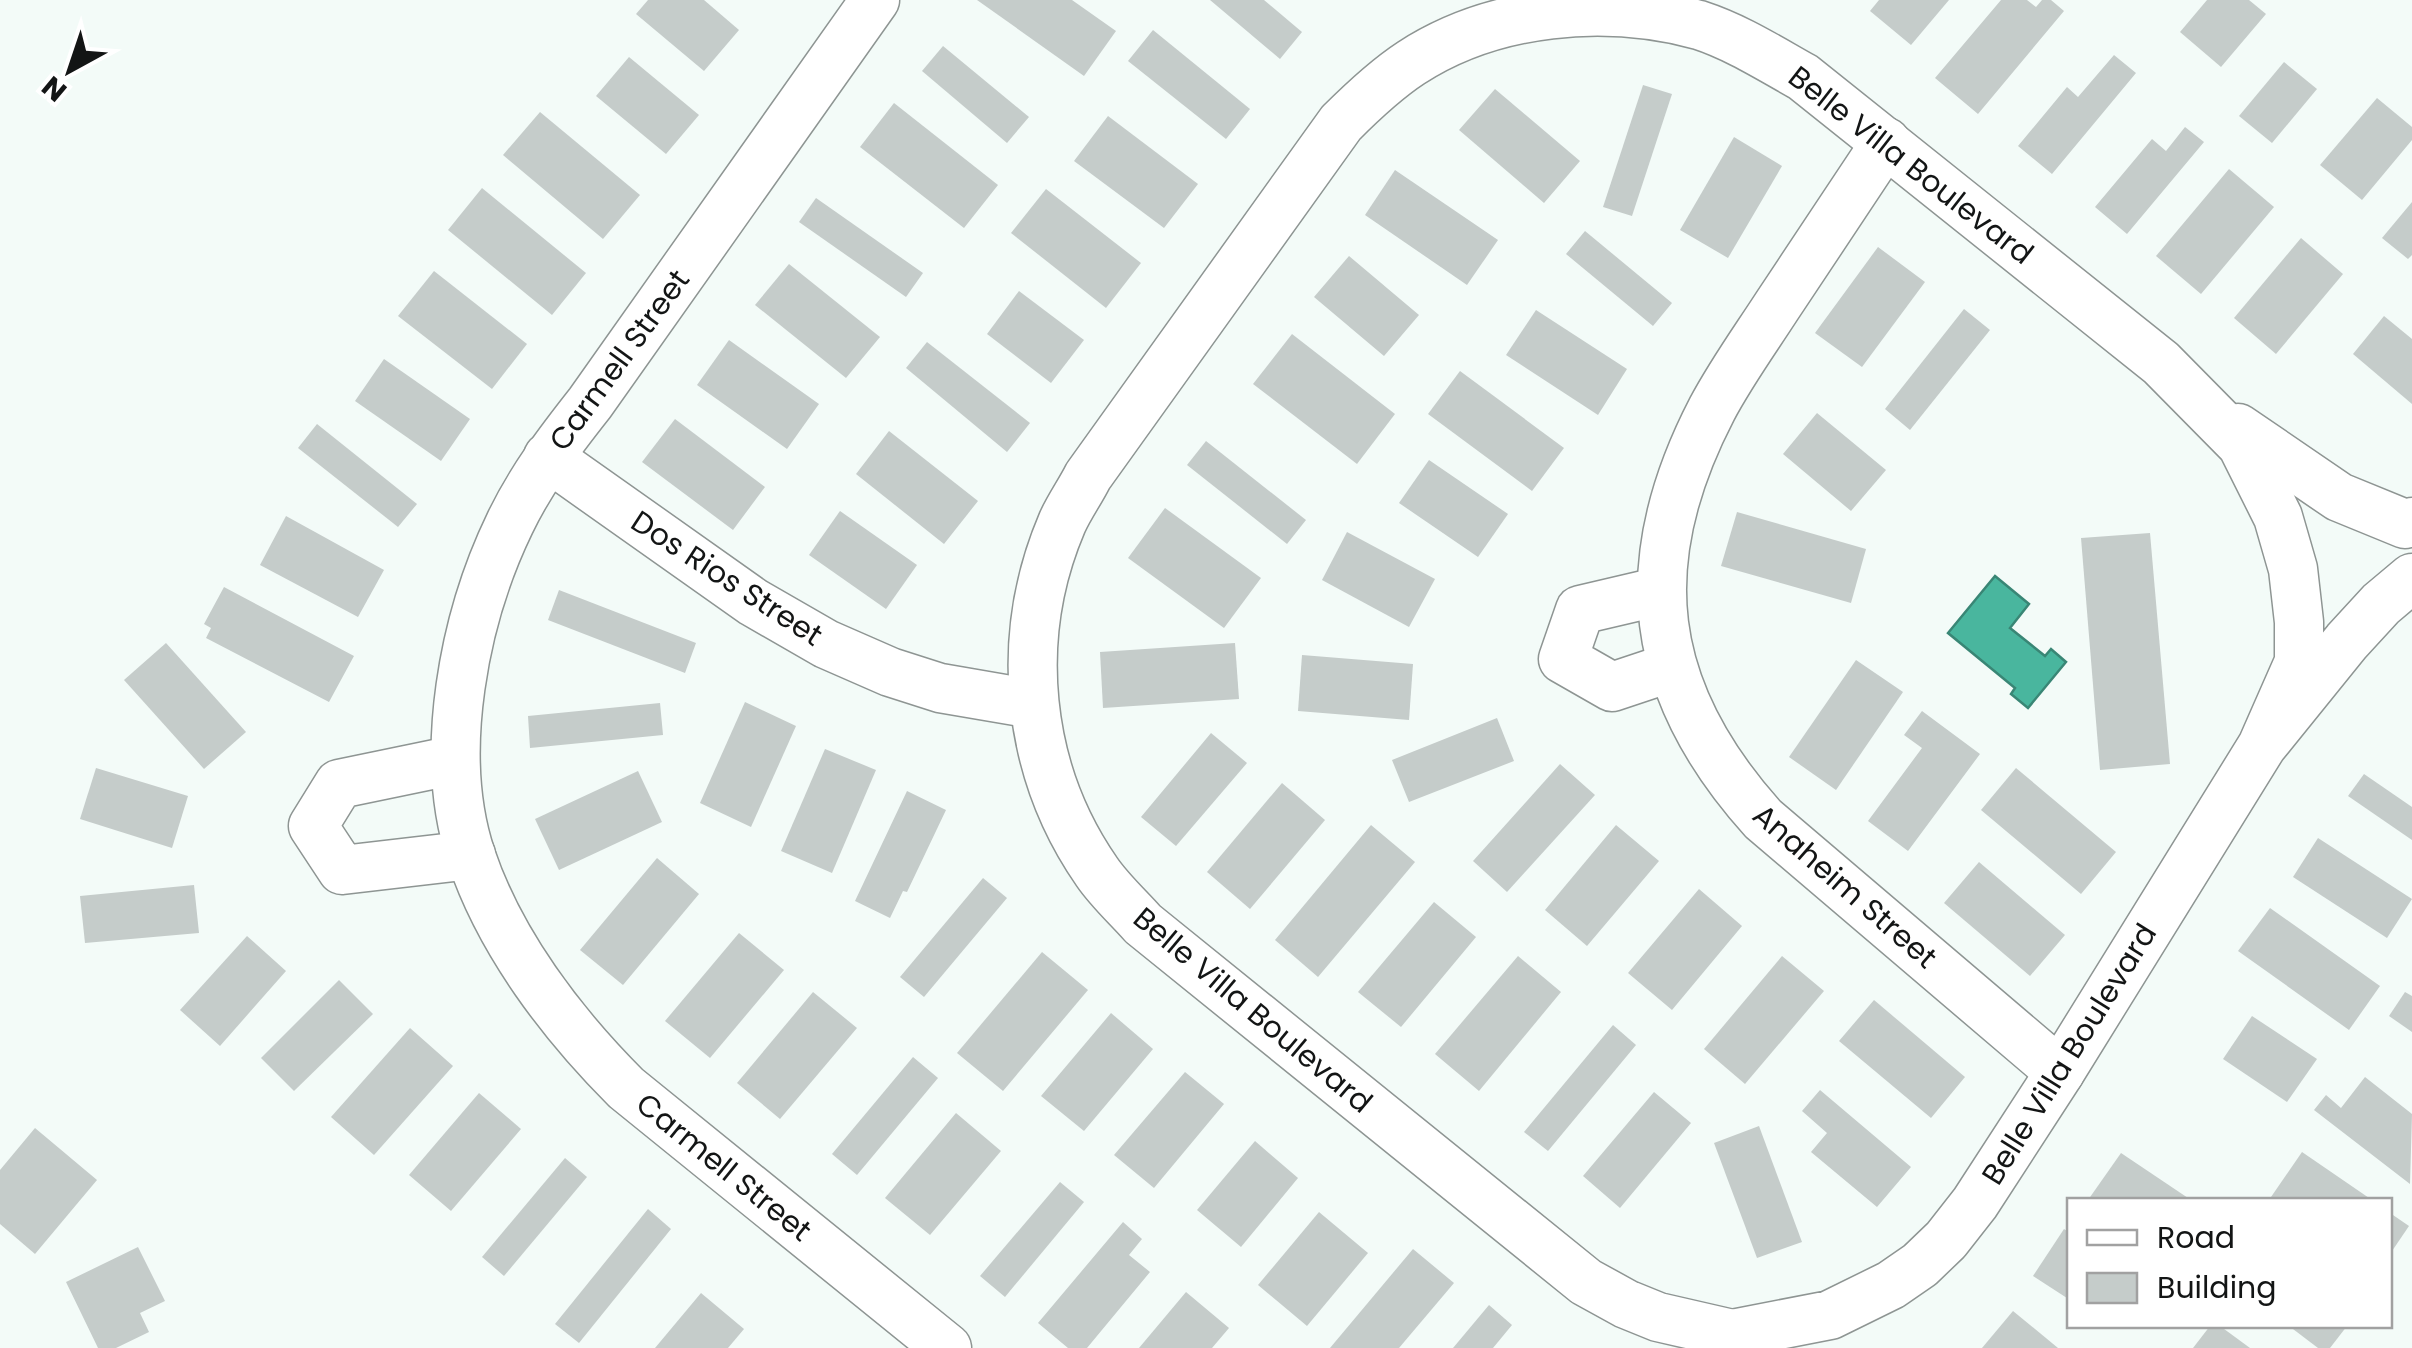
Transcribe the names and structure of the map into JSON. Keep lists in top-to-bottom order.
{
  "streets": {
    "street": [
      "Belle Villa Boulevard",
      "Carmell Street",
      "Dos Rios Street",
      "Anaheim Street"
    ]
  },
  "crossings": [
    ["Belle Villa Boulevard", "Dos Rios Street"],
    ["Belle Villa Boulevard", "Anaheim Street"],
    ["Carmell Street", "Dos Rios Street"]
  ],
  "legend": ["Road", "Building"],
  "north": "bottom left"
}
